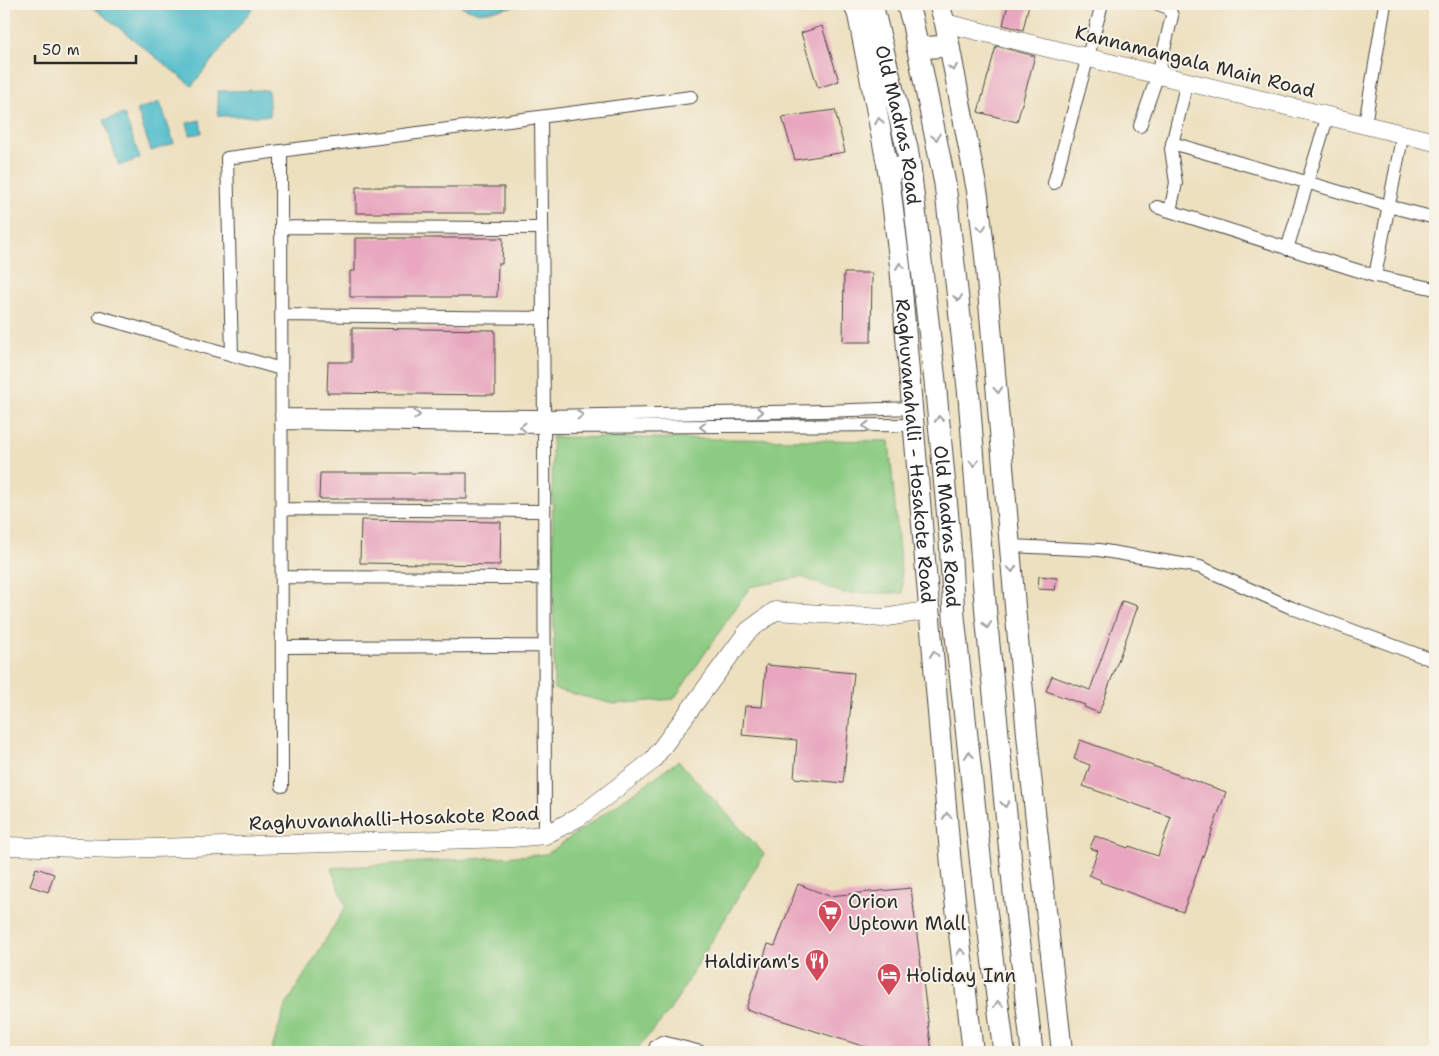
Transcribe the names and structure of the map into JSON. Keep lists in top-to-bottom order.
{
  "streets": {
    "highway": ["Old Madras Road"],
    "main road": ["Kannamangala Main Road", "Raghuvanahalli - Hosakote Road", "Raghuvanahalli-Hosakote Road"]
  },
  "crossings": [
    ["Raghuvanahalli - Hosakote Road", "Raghuvanahalli-Hosakote Road"]
  ],
  "places": {
    "supermarket": ["Orion Uptown Mall"],
    "restaurant": ["Haldiram's"],
    "hotel": ["Holiday Inn"]
  },
  "scale_bar": "50 m"
}
